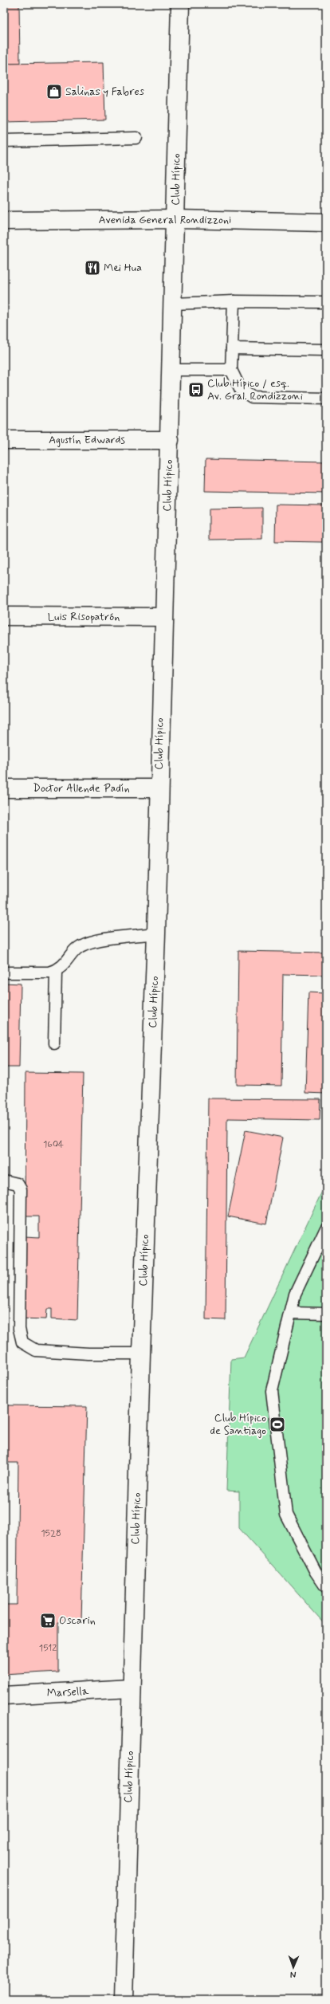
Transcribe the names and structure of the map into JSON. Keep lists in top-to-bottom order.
{
  "streets": {
    "main road": [
      "Club Hípico",
      "Avenida General Rondizzoni",
      "Agustín Edwards",
      "Luis Risopatrón",
      "Doctor Allende Padín",
      "Marsella"
    ]
  },
  "crossings": [
    ["Club Hípico", "Avenida General Rondizzoni"],
    ["Club Hípico", "Agustín Edwards"],
    ["Club Hípico", "Luis Risopatrón"],
    ["Club Hípico", "Doctor Allende Padín"],
    ["Club Hípico", "Marsella"]
  ],
  "places": {
    "shop": ["Salinas y Fabres"],
    "restaurant": ["Mei Hua"],
    "bus stop": ["Club Hípico / esq. Av. Gral. Rondizzoni"],
    "sports": ["Club Hípico de Santiago"],
    "supermarket": ["Oscarin"]
  },
  "house_numbers": ["1604", "1528", "1512"],
  "north": "bottom"
}
